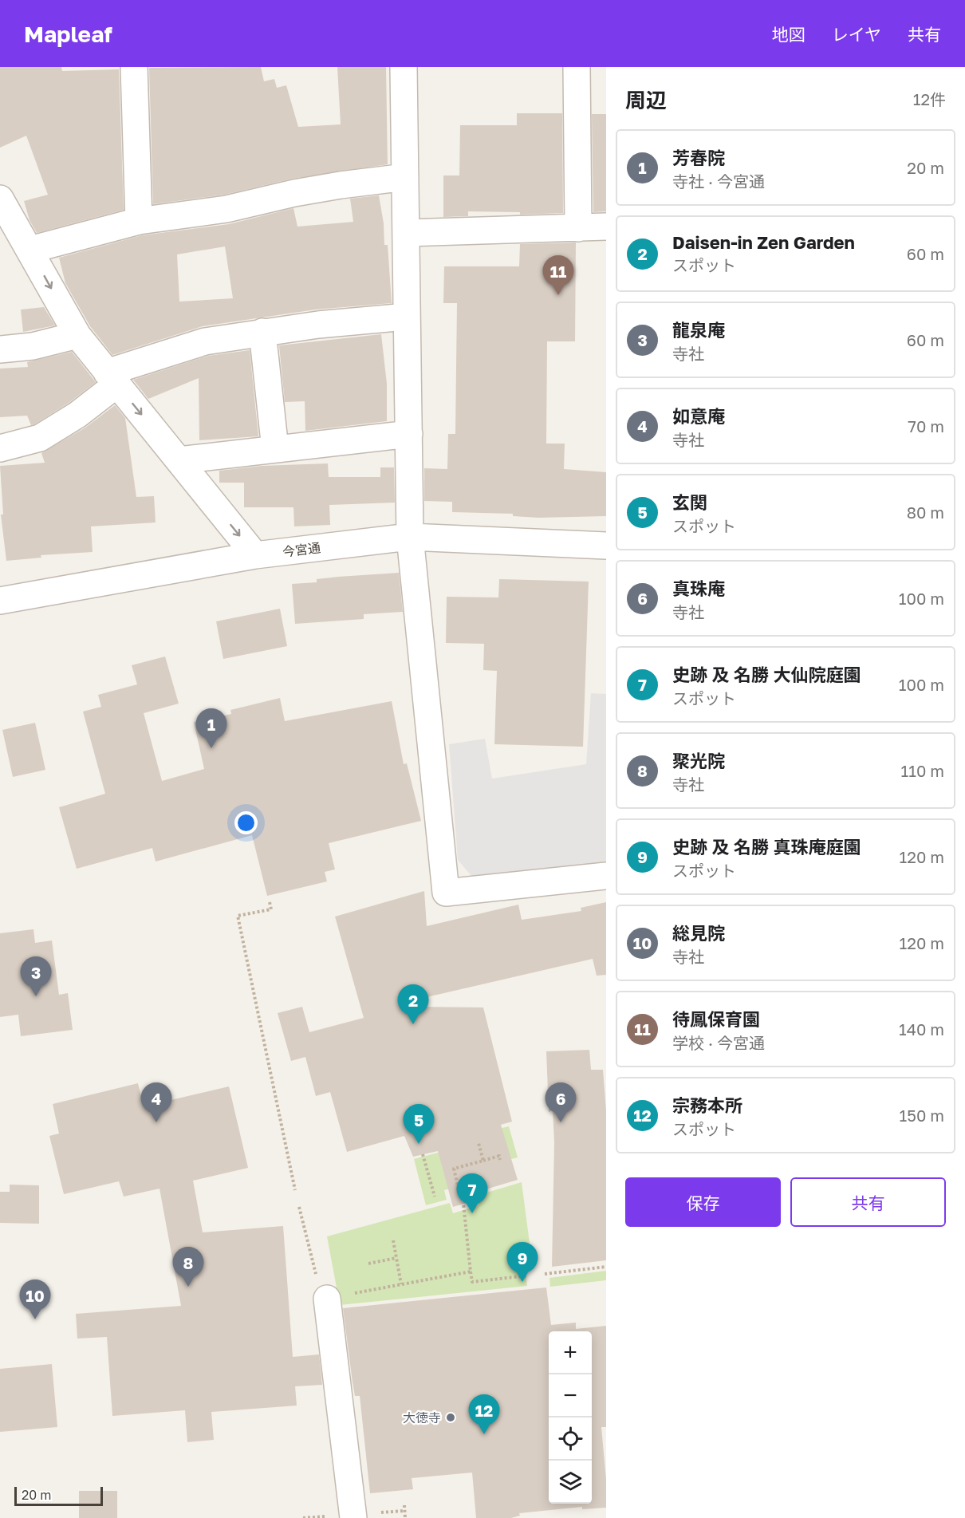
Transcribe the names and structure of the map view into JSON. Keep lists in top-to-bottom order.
{
  "streets": {
    "street": ["今宮通"]
  },
  "places": ["大徳寺"],
  "scale_bar": "20 m",
  "page": {
    "header": "Mapleaf",
    "nav": ["地図", "レイヤ", "共有"],
    "heading": ["周辺", "12件"],
    "list": [
      {
        "mark": "1",
        "name": "芳春院",
        "note": "寺社 · 今宮通",
        "value": "20 m"
      },
      {
        "mark": "2",
        "name": "Daisen-in Zen Garden",
        "note": "スポット",
        "value": "60 m"
      },
      {
        "mark": "3",
        "name": "龍泉庵",
        "note": "寺社",
        "value": "60 m"
      },
      {
        "mark": "4",
        "name": "如意庵",
        "note": "寺社",
        "value": "70 m"
      },
      {
        "mark": "5",
        "name": "玄関",
        "note": "スポット",
        "value": "80 m"
      },
      {
        "mark": "6",
        "name": "真珠庵",
        "note": "寺社",
        "value": "100 m"
      },
      {
        "mark": "7",
        "name": "史跡 及 名勝 大仙院庭園",
        "note": "スポット",
        "value": "100 m"
      },
      {
        "mark": "8",
        "name": "聚光院",
        "note": "寺社",
        "value": "110 m"
      },
      {
        "mark": "9",
        "name": "史跡 及 名勝 真珠庵庭園",
        "note": "スポット",
        "value": "120 m"
      },
      {
        "mark": "10",
        "name": "総見院",
        "note": "寺社",
        "value": "120 m"
      },
      {
        "mark": "11",
        "name": "待鳳保育園",
        "note": "学校 · 今宮通",
        "value": "140 m"
      },
      {
        "mark": "12",
        "name": "宗務本所",
        "note": "スポット",
        "value": "150 m"
      }
    ],
    "pins": [
      "11",
      "1",
      "3",
      "2",
      "4",
      "6",
      "5",
      "7",
      "9",
      "8",
      "10",
      "12"
    ],
    "buttons": ["保存", "共有"],
    "map_buttons": ["+", "−"],
    "scale": "20 m"
  }
}
